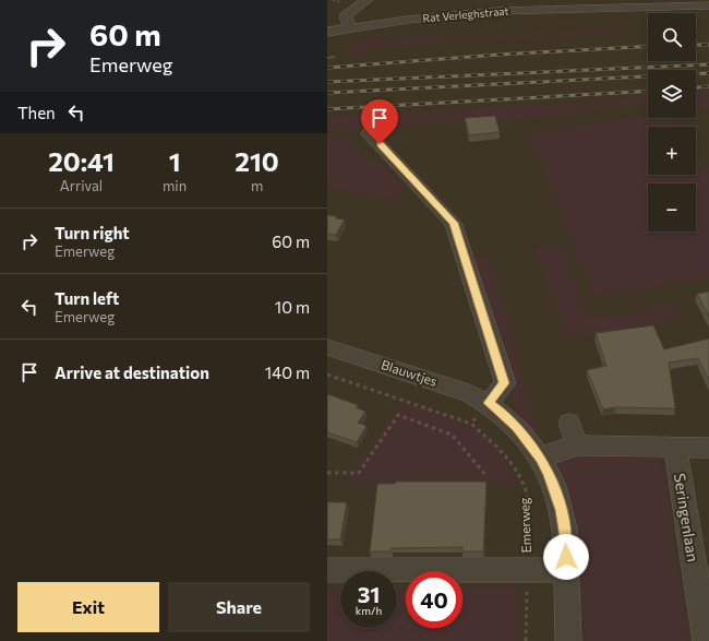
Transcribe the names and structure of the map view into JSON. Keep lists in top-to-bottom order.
{
  "streets": {
    "street": [
      "Rat Verleghstraat",
      "Blauwtjes",
      "Seringenlaan",
      "Emerweg"
    ]
  },
  "crossings": [
    ["Blauwtjes", "Emerweg"]
  ],
  "page": {
    "turn": ["60 m", "Emerweg"],
    "map_buttons": ["+", "−"],
    "then": "Then",
    "eta": [
      "20:41",
      "Arrival",
      "1",
      "min",
      "210",
      "m"
    ],
    "list": [
      {
        "name": "Turn right",
        "note": "Emerweg",
        "value": "60 m"
      },
      {
        "name": "Turn left",
        "note": "Emerweg",
        "value": "10 m"
      },
      {
        "name": "Arrive at destination",
        "value": "140 m"
      }
    ],
    "speed": "31 km/h",
    "limit": "40",
    "buttons": ["Exit", "Share"]
  }
}
